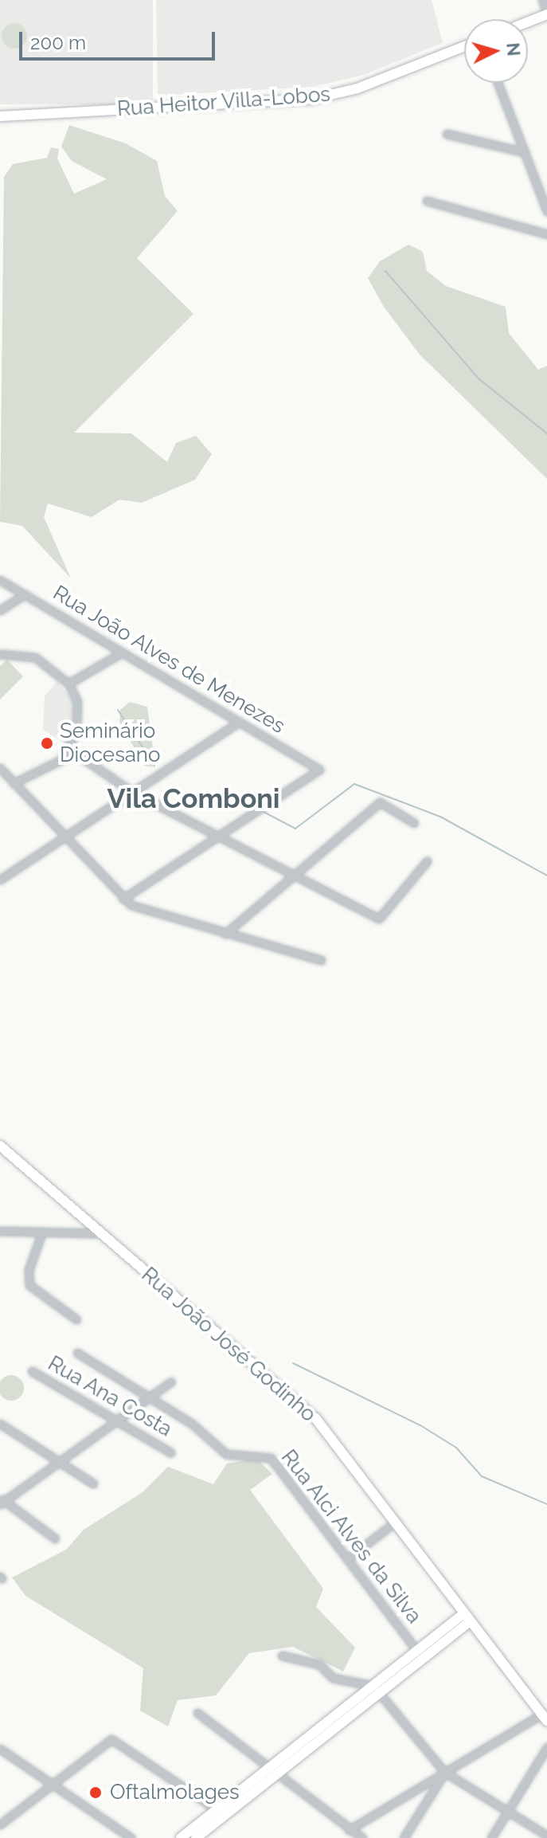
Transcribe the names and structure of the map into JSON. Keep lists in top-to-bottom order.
{
  "streets": {
    "street": [
      "Rua Heitor Villa-Lobos",
      "Rua João Alves de Menezes",
      "Rua João José Godinho",
      "Rua Ana Costa",
      "Rua Alci Alves da Silva"
    ]
  },
  "districts": ["Vila Comboni"],
  "places": ["Seminário Diocesano", "Oftalmolages"],
  "scale_bar": "200 m",
  "north": "right"
}
